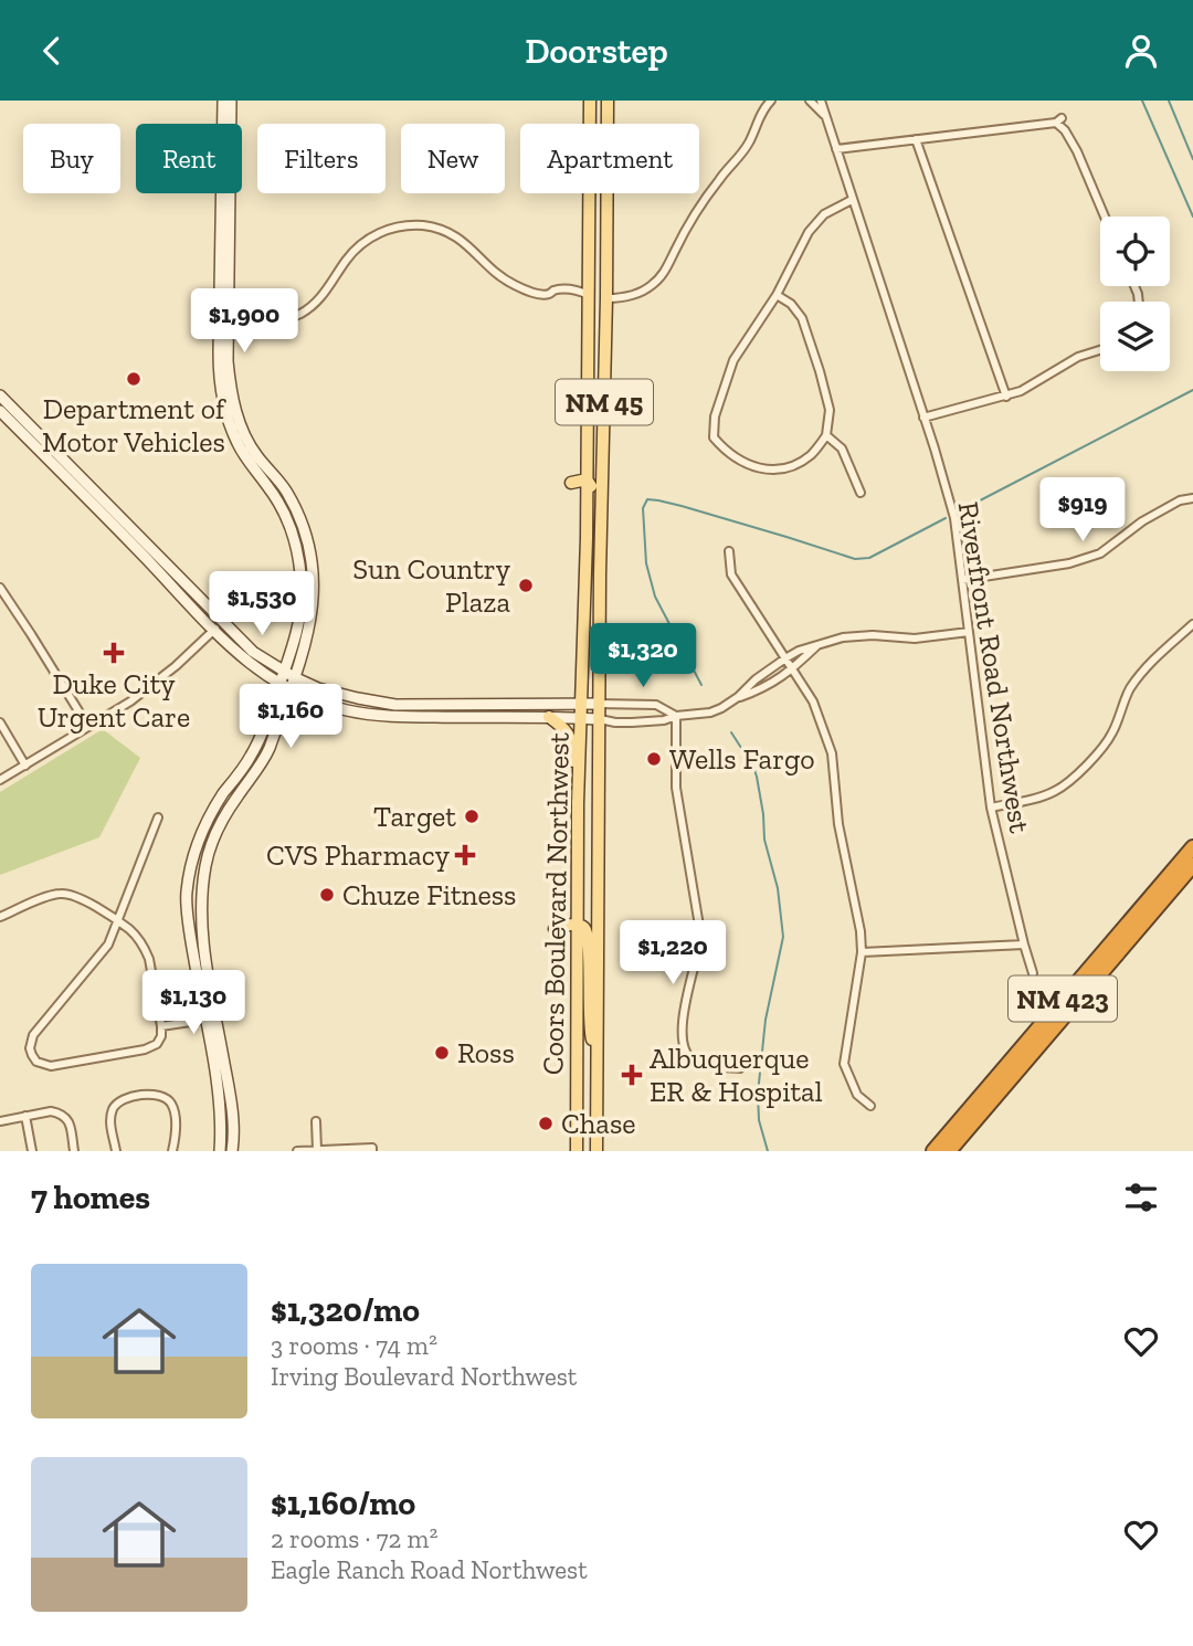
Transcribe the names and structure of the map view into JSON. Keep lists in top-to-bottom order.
{
  "streets": {
    "highway": ["NM 423"],
    "main road": ["NM 45", "Coors Boulevard Northwest"],
    "street": ["Riverfront Road Northwest"]
  },
  "places": {
    "other": [
      "Department of Motor Vehicles",
      "Sun Country Plaza",
      "Wells Fargo",
      "Target",
      "Chuze Fitness",
      "Ross",
      "Chase"
    ],
    "health": ["Duke City Urgent Care", "CVS Pharmacy", "Albuquerque ER & Hospital"]
  },
  "page": {
    "header": "Doorstep",
    "chip": [
      "Buy",
      "Rent",
      "Filters",
      "New",
      "Apartment"
    ],
    "price": [
      "$1,900",
      "$919",
      "$1,530",
      "$1,320",
      "$1,160",
      "$1,220",
      "$1,130"
    ],
    "heading": "7 homes",
    "list": [
      {
        "name": "$1,320/mo",
        "note": "3 rooms · 74 m² · Irving Boulevard Northwest"
      },
      {
        "name": "$1,160/mo",
        "note": "2 rooms · 72 m² · Eagle Ranch Road Northwest"
      }
    ]
  }
}
